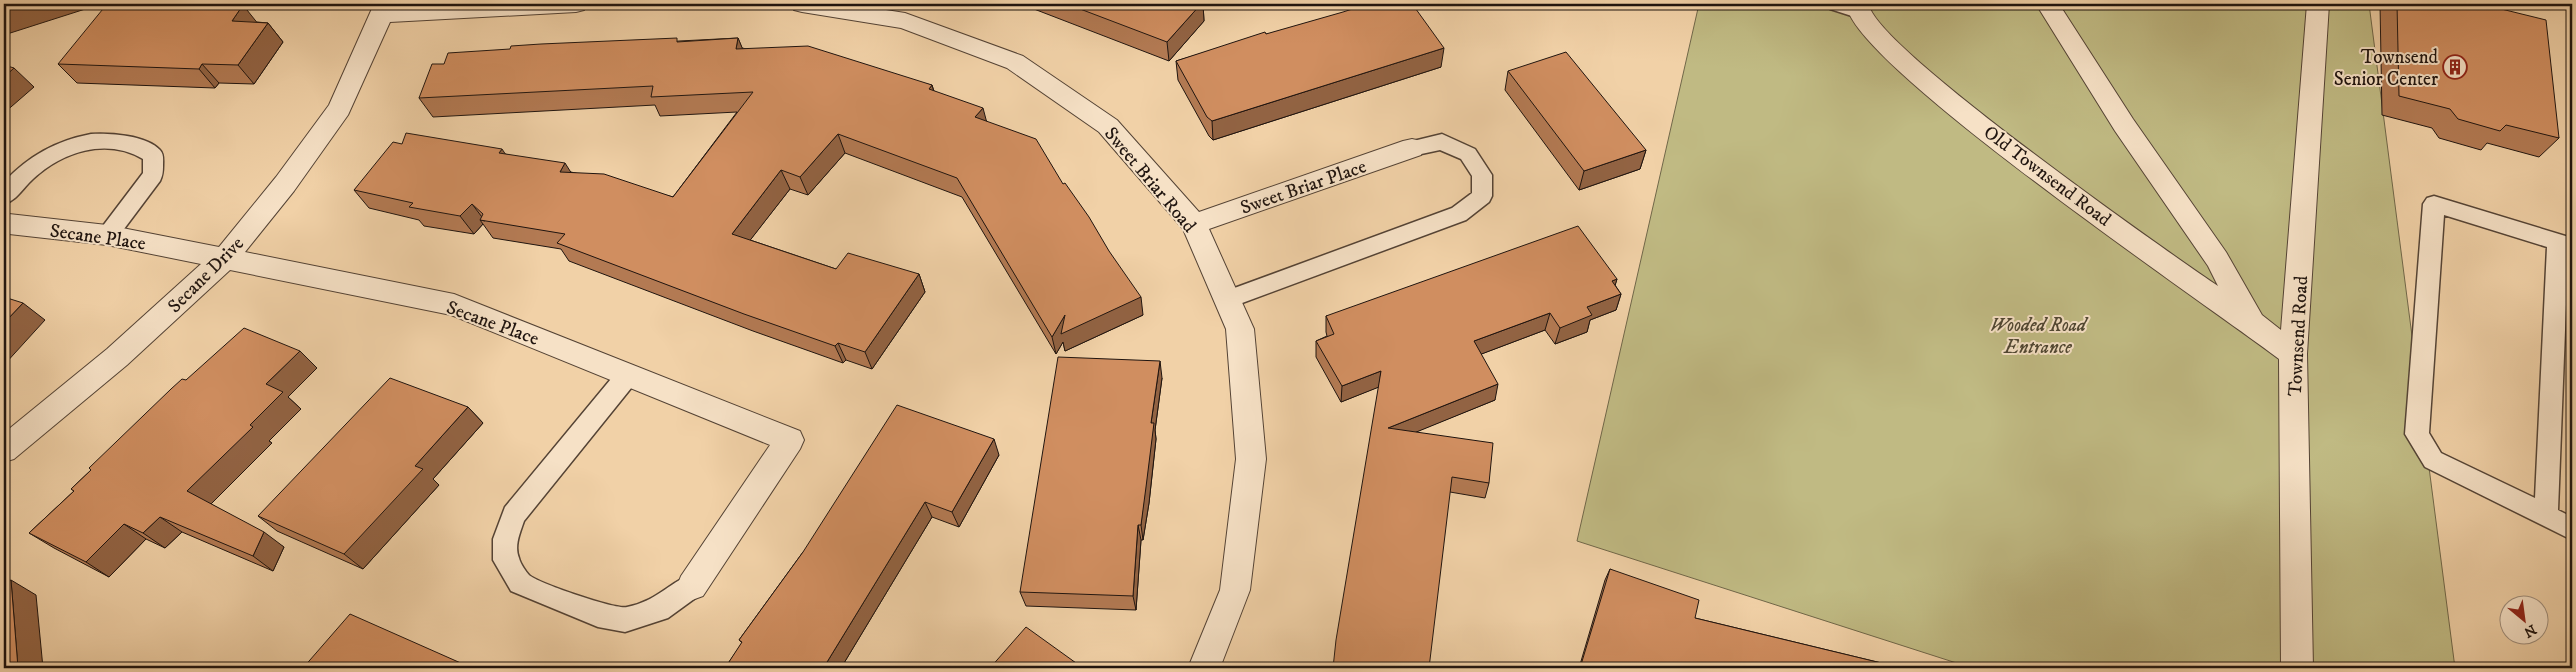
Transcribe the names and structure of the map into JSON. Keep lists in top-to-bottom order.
{
  "streets": {
    "street": [
      "Old Townsend Road",
      "Sweet Briar Road",
      "Sweet Briar Place",
      "Secane Place",
      "Secane Drive",
      "Townsend Road"
    ]
  },
  "crossings": [
    ["Old Townsend Road", "Townsend Road"],
    ["Sweet Briar Road", "Sweet Briar Place"],
    ["Secane Place", "Secane Drive"]
  ],
  "parks": ["Wooded Road Entrance"],
  "places": {
    "building": ["Townsend Senior Center"]
  },
  "north": "bottom right"
}
